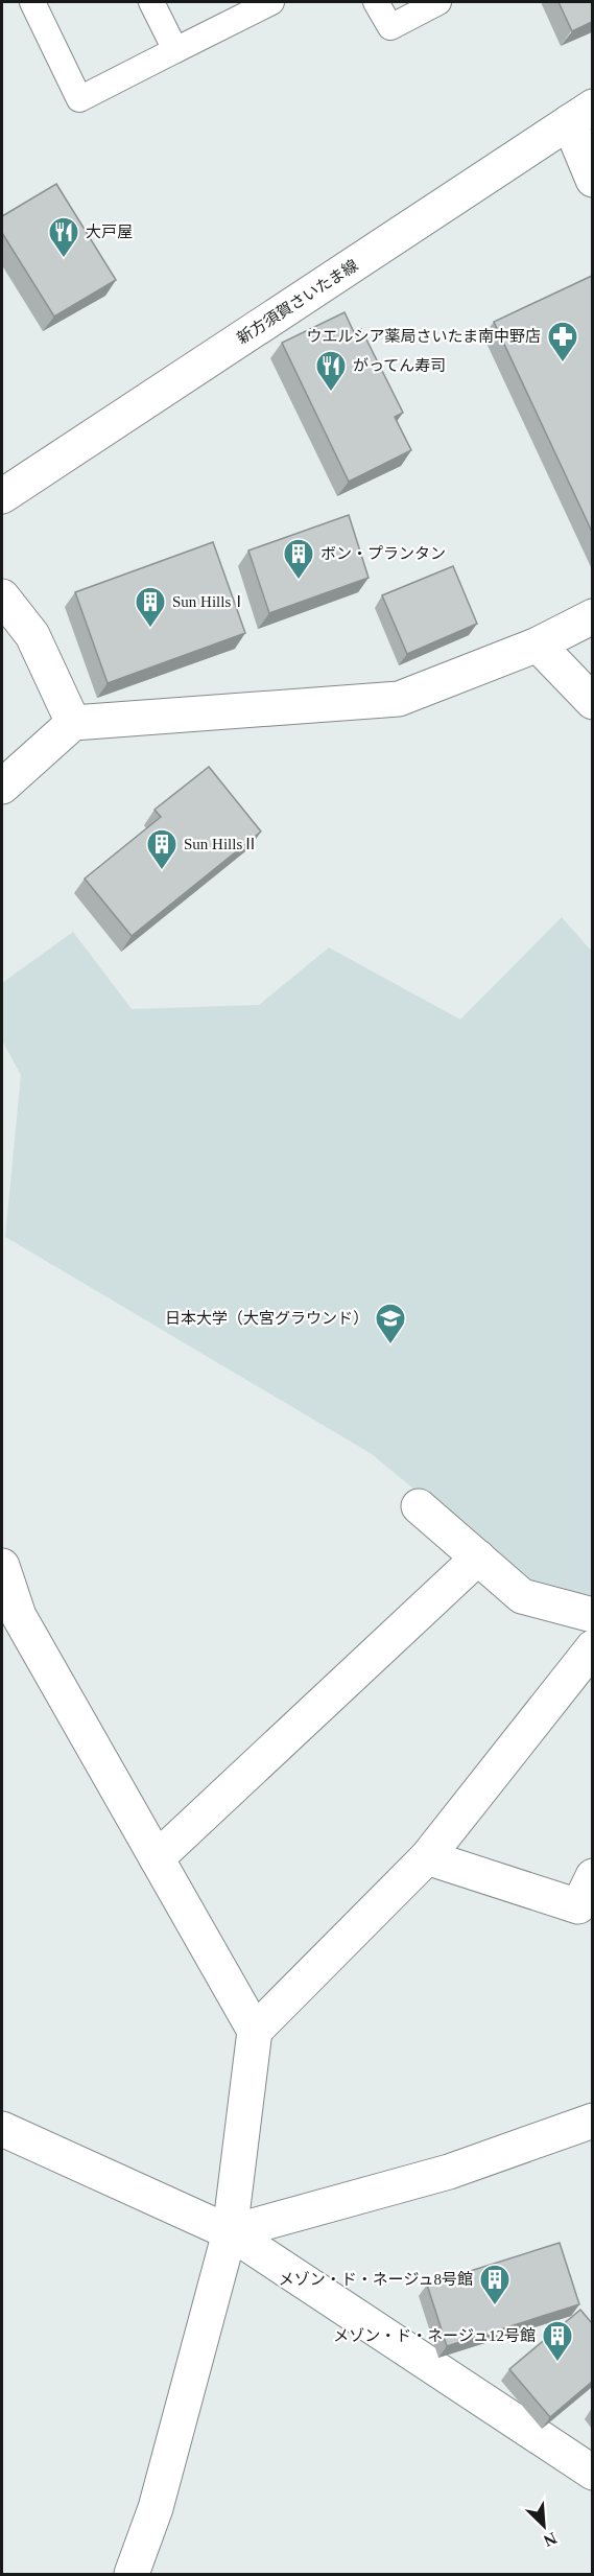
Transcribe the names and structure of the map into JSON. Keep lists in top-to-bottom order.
{
  "streets": {
    "street": ["新方須賀さいたま線"]
  },
  "places": {
    "restaurant": ["大戸屋", "がってん寿司"],
    "pharmacy": ["ウエルシア薬局さいたま南中野店"],
    "building": [
      "ボン・プランタン",
      "Sun HillsⅠ",
      "Sun HillsⅡ",
      "メゾン・ド・ネージュ8号館",
      "メゾン・ド・ネージュ12号館"
    ],
    "school or university": ["日本大学（大宮グラウンド）"]
  },
  "north": "bottom right"
}
